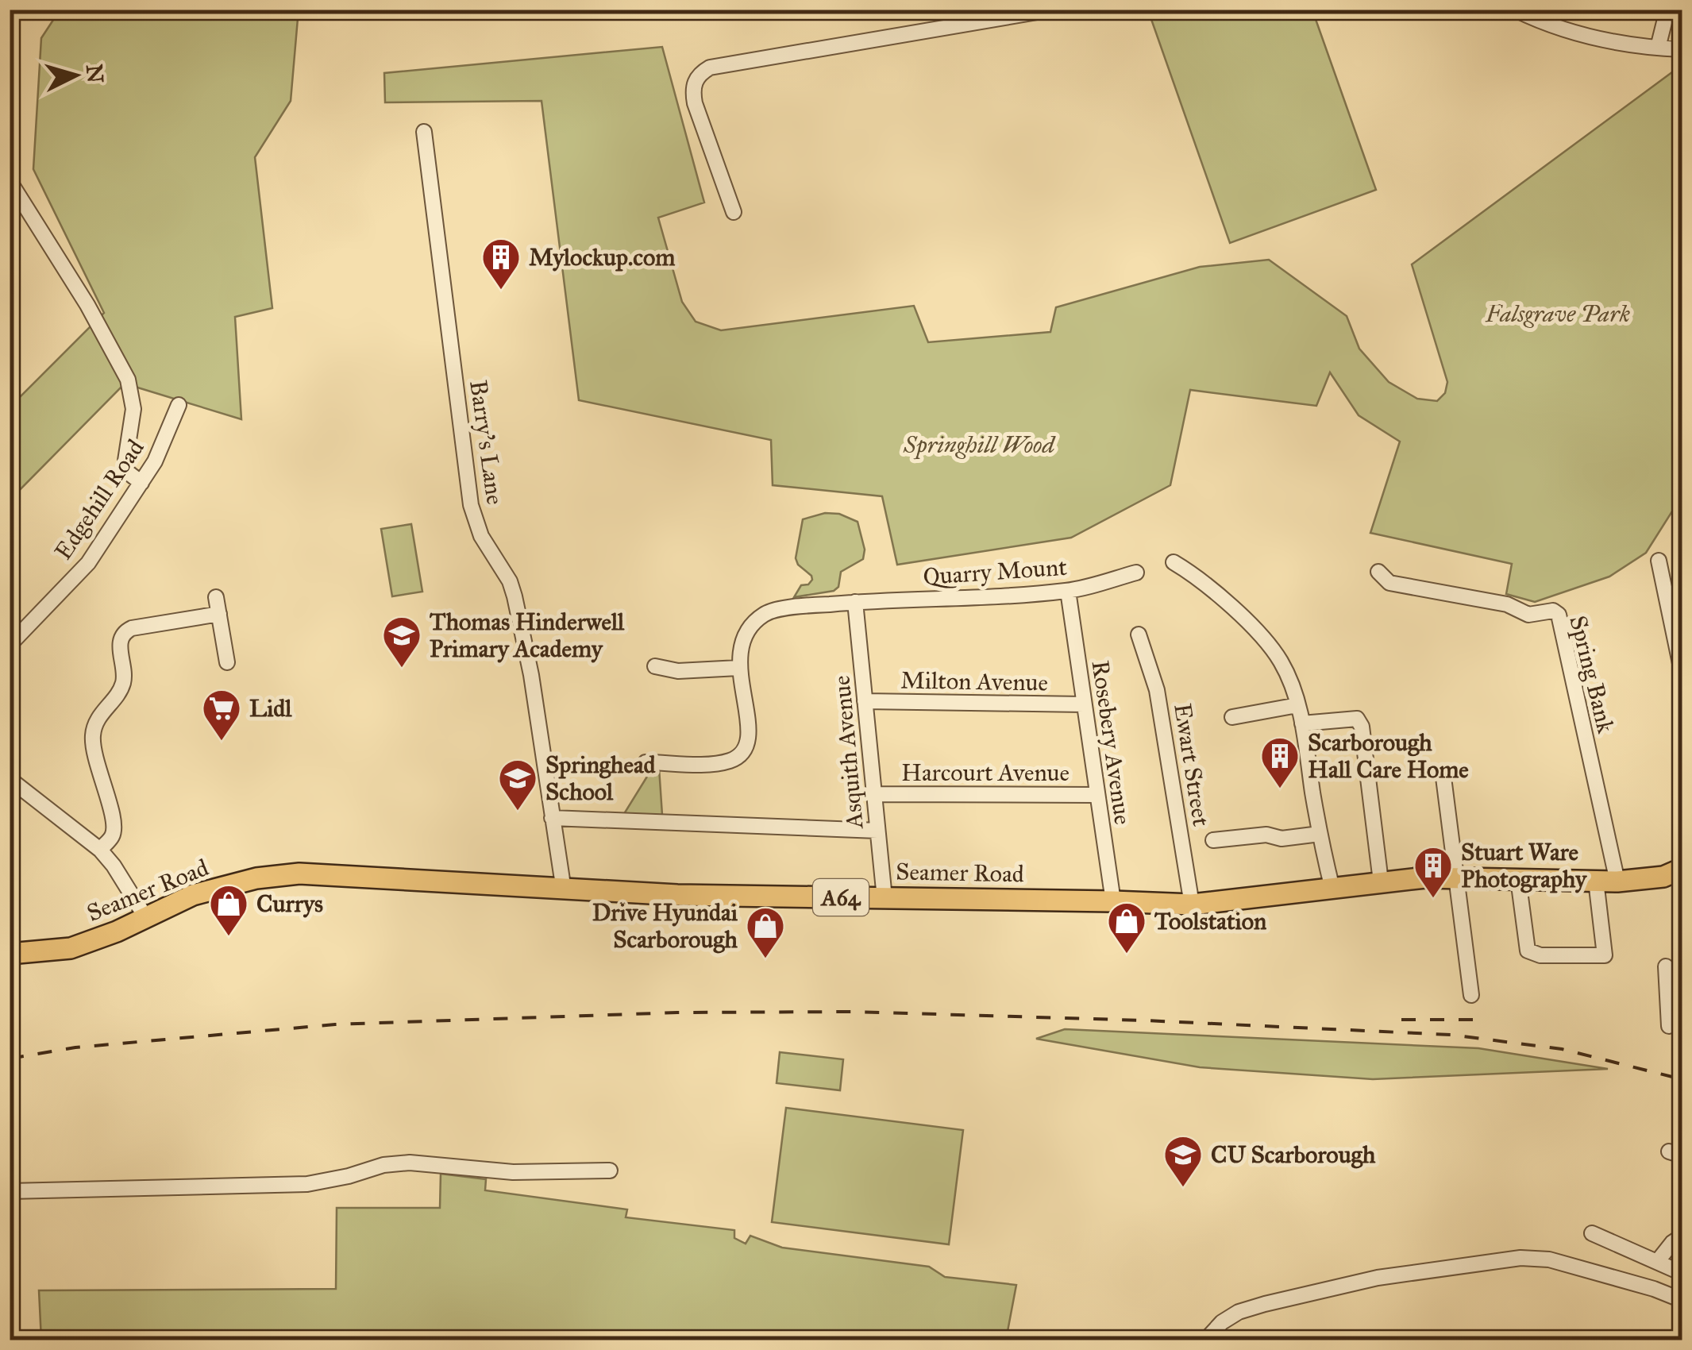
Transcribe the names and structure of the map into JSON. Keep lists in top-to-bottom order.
{
  "streets": {
    "highway": ["Seamer Road", "A64"],
    "street": [
      "Barry's Lane",
      "Edgehill Road",
      "Quarry Mount",
      "Spring Bank",
      "Milton Avenue",
      "Rosebery Avenue",
      "Asquith Avenue",
      "Ewart Street",
      "Harcourt Avenue"
    ]
  },
  "crossings": [
    ["Barry's Lane", "Seamer Road"],
    ["Quarry Mount", "Rosebery Avenue"],
    ["Quarry Mount", "Asquith Avenue"],
    ["Spring Bank", "Seamer Road"],
    ["Milton Avenue", "Rosebery Avenue"],
    ["Milton Avenue", "Asquith Avenue"],
    ["Rosebery Avenue", "Harcourt Avenue"],
    ["Rosebery Avenue", "Seamer Road"],
    ["Asquith Avenue", "Harcourt Avenue"],
    ["Asquith Avenue", "Seamer Road"],
    ["Ewart Street", "Seamer Road"]
  ],
  "parks": ["Falsgrave Park", "Springhill Wood"],
  "places": {
    "building": ["Mylockup.com", "Scarborough Hall Care Home", "Stuart Ware Photography"],
    "school or university": ["Thomas Hinderwell Primary Academy", "Springhead School", "CU Scarborough"],
    "supermarket": ["Lidl"],
    "shop": ["Currys", "Toolstation", "Drive Hyundai Scarborough"]
  },
  "north": "right"
}
